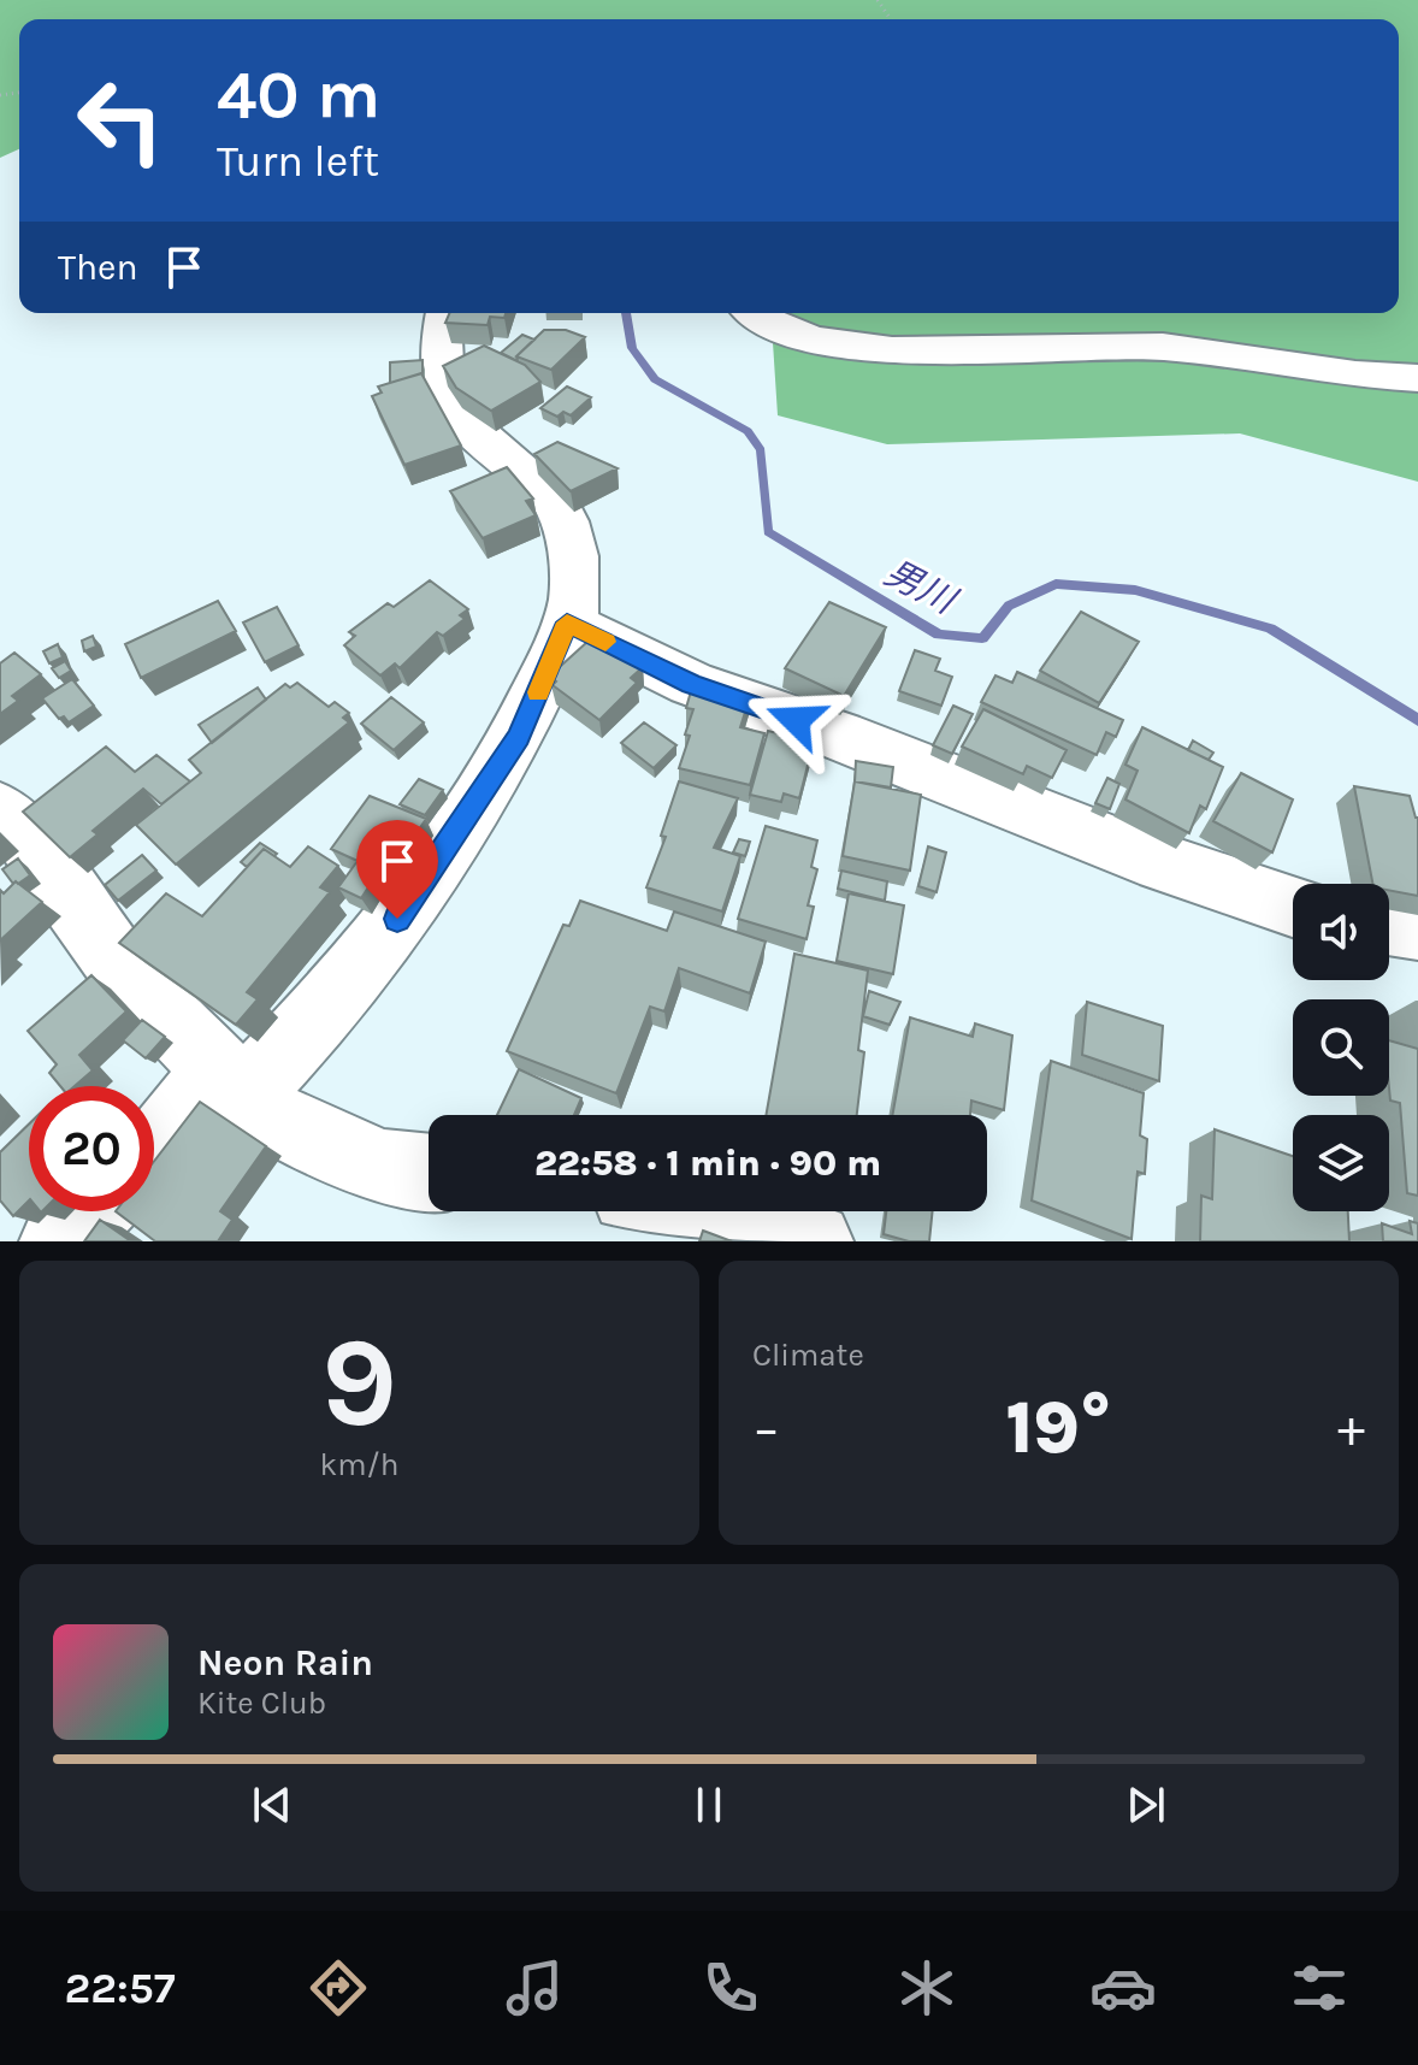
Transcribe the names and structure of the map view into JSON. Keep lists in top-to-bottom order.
{
  "water": ["男川"],
  "page": {
    "turn": ["40 m", "Turn left"],
    "then": "Then",
    "limit": "20",
    "trip": "22:58 · 1 min · 90 m",
    "tile": [
      ["9", "km/h"],
      "Climate"
    ],
    "heat": ["−", "19°", "+"],
    "song": ["Neon Rain", "Kite Club"],
    "tabs": "22:57"
  }
}
